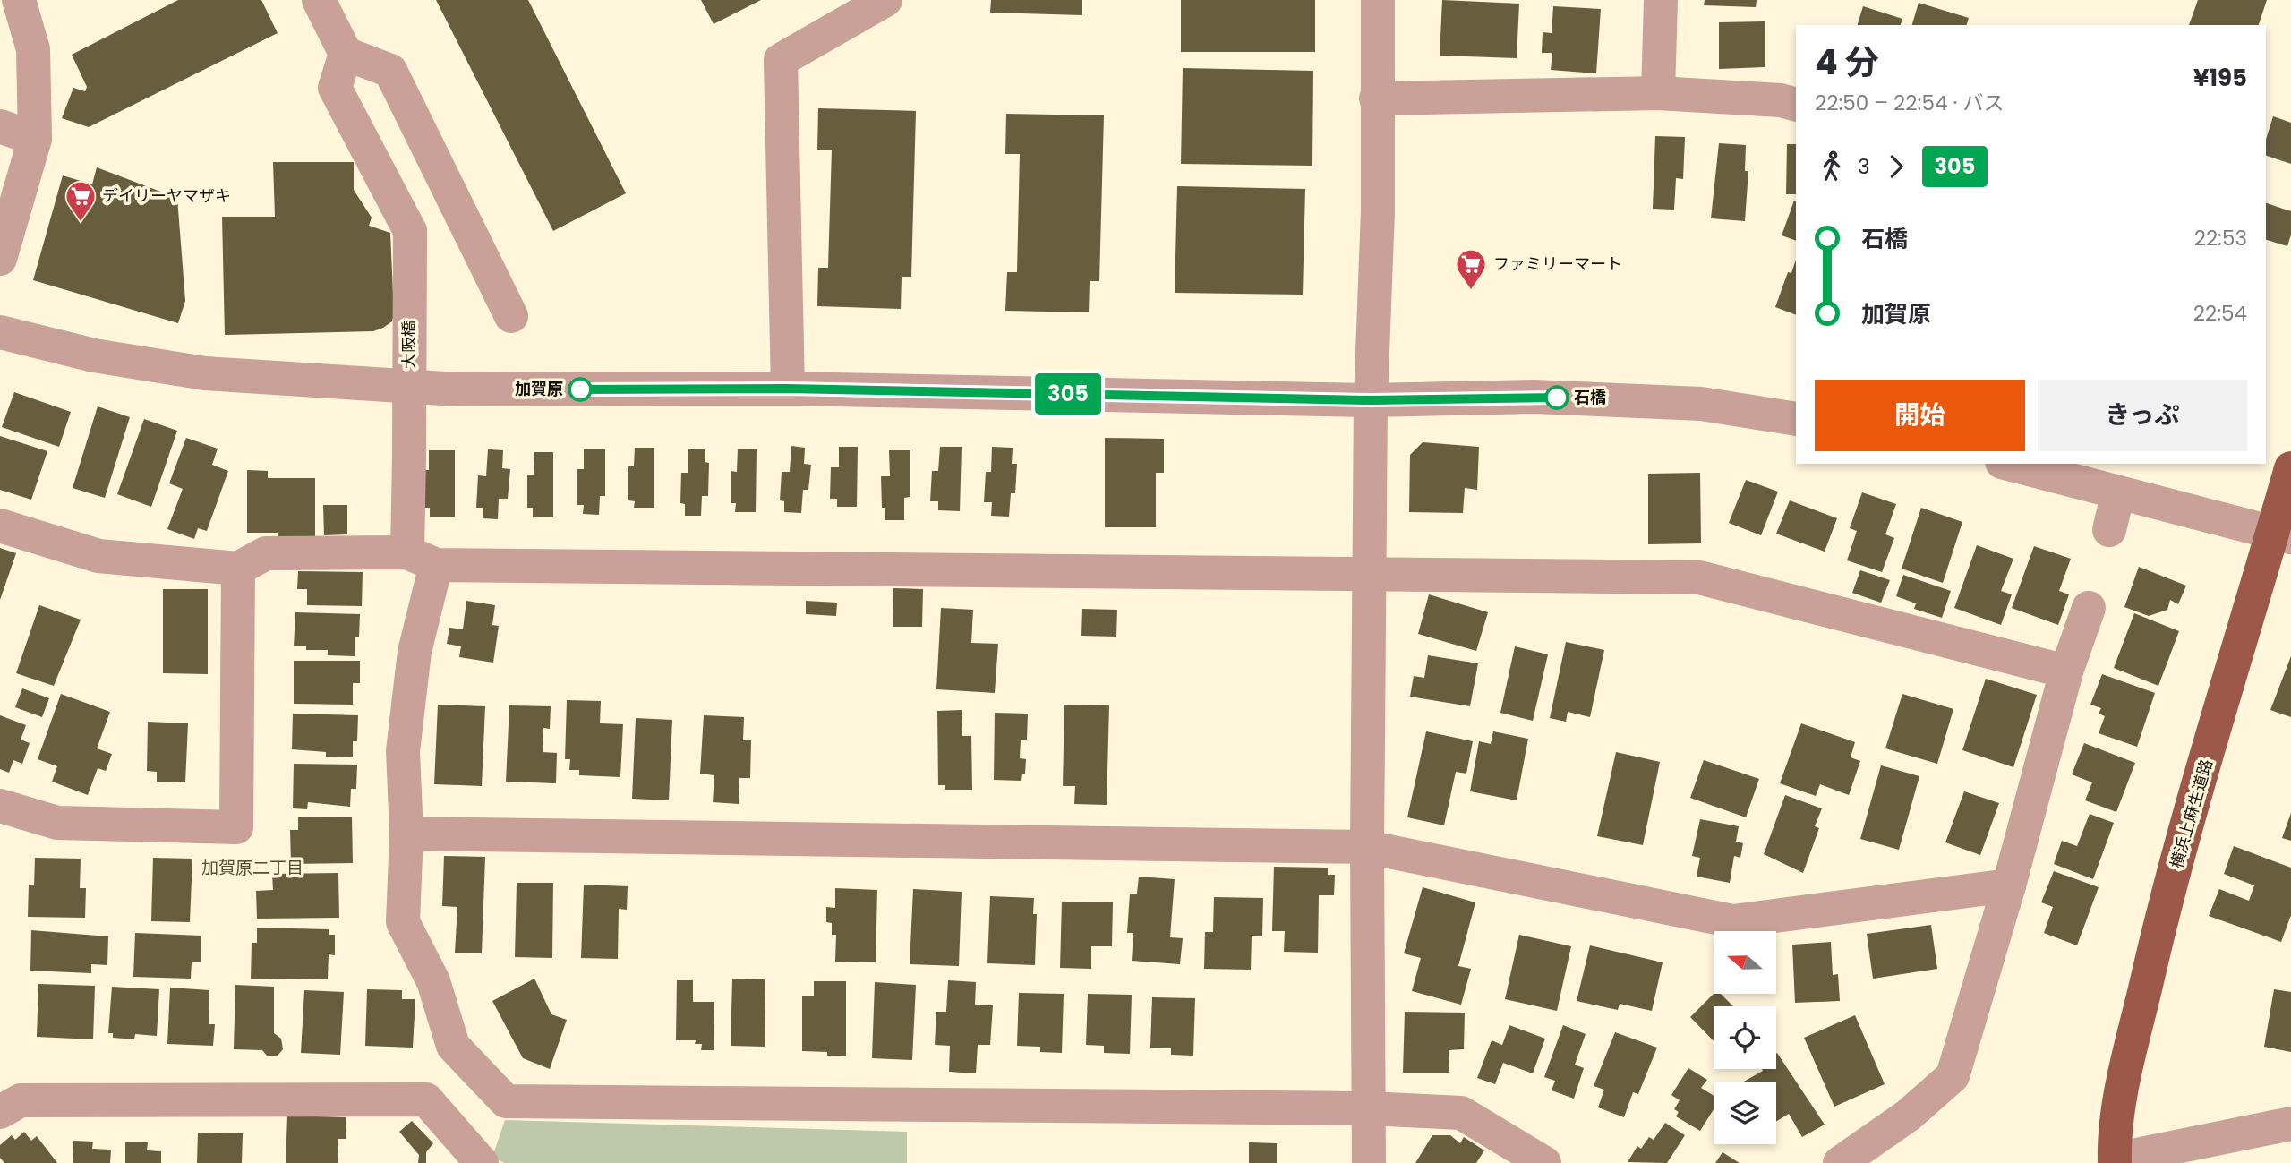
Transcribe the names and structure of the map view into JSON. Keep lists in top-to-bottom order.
{
  "streets": {
    "main road": ["横浜上麻生道路"],
    "street": ["大阪橋"]
  },
  "districts": ["加賀原二丁目"],
  "places": {
    "supermarket": ["デイリーヤマザキ", "ファミリーマート"],
    "other": ["加賀原", "石橋"]
  },
  "lines": ["bus line 305"],
  "north": "left",
  "page": {
    "on_map": "305",
    "heading": ["4 分", "22:50 – 22:54 · バス", "¥195"],
    "legs": ["3", "305"],
    "list": [
      {
        "name": "石橋",
        "value": "22:53"
      },
      {
        "name": "加賀原",
        "value": "22:54"
      }
    ],
    "buttons": ["開始", "きっぷ"]
  }
}
